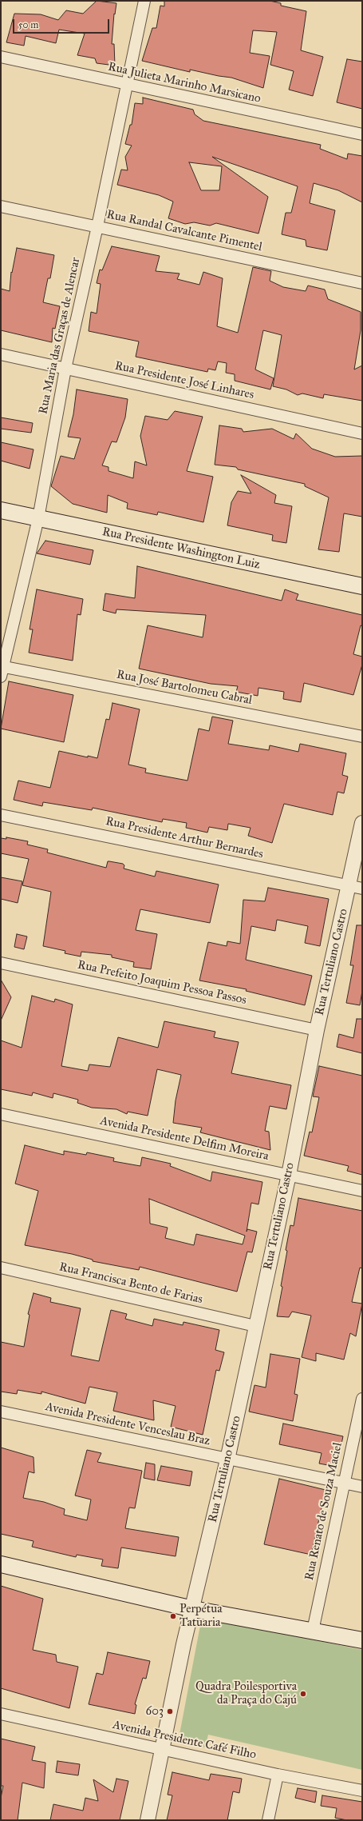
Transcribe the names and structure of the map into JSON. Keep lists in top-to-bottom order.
{
  "streets": {
    "main road": ["Rua Presidente Washington Luiz"],
    "street": [
      "Rua Julieta Marinho Marsicano",
      "Rua Randal Cavalcante Pimentel",
      "Rua Maria das Graças de Alencar",
      "Rua Presidente José Linhares",
      "Rua José Bartolomeu Cabral",
      "Rua Presidente Arthur Bernardes",
      "Rua Tertuliano Castro",
      "Rua Prefeito Joaquim Pessoa Passos",
      "Avenida Presidente Delfim Moreira",
      "Rua Francisca Bento de Farias",
      "Avenida Presidente Venceslau Braz",
      "Rua Renato de Souza Maciel",
      "Avenida Presidente Café Filho"
    ]
  },
  "crossings": [
    ["Rua Julieta Marinho Marsicano", "Rua Maria das Graças de Alencar"],
    ["Rua Randal Cavalcante Pimentel", "Rua Maria das Graças de Alencar"],
    ["Rua Maria das Graças de Alencar", "Rua Presidente José Linhares"],
    ["Rua Maria das Graças de Alencar", "Rua Presidente Washington Luiz"],
    ["Rua Maria das Graças de Alencar", "Rua José Bartolomeu Cabral"],
    ["Rua Presidente Arthur Bernardes", "Rua Tertuliano Castro"],
    ["Rua Tertuliano Castro", "Rua Prefeito Joaquim Pessoa Passos"],
    ["Rua Tertuliano Castro", "Avenida Presidente Delfim Moreira"],
    ["Rua Tertuliano Castro", "Rua Francisca Bento de Farias"],
    ["Rua Tertuliano Castro", "Avenida Presidente Venceslau Braz"],
    ["Rua Tertuliano Castro", "Avenida Presidente Café Filho"],
    ["Avenida Presidente Venceslau Braz", "Rua Renato de Souza Maciel"]
  ],
  "places": ["Perpétua Tatuaria", "Quadra Poilesportiva da Praça do Cajú", "603"],
  "scale_bar": "50 m"
}
